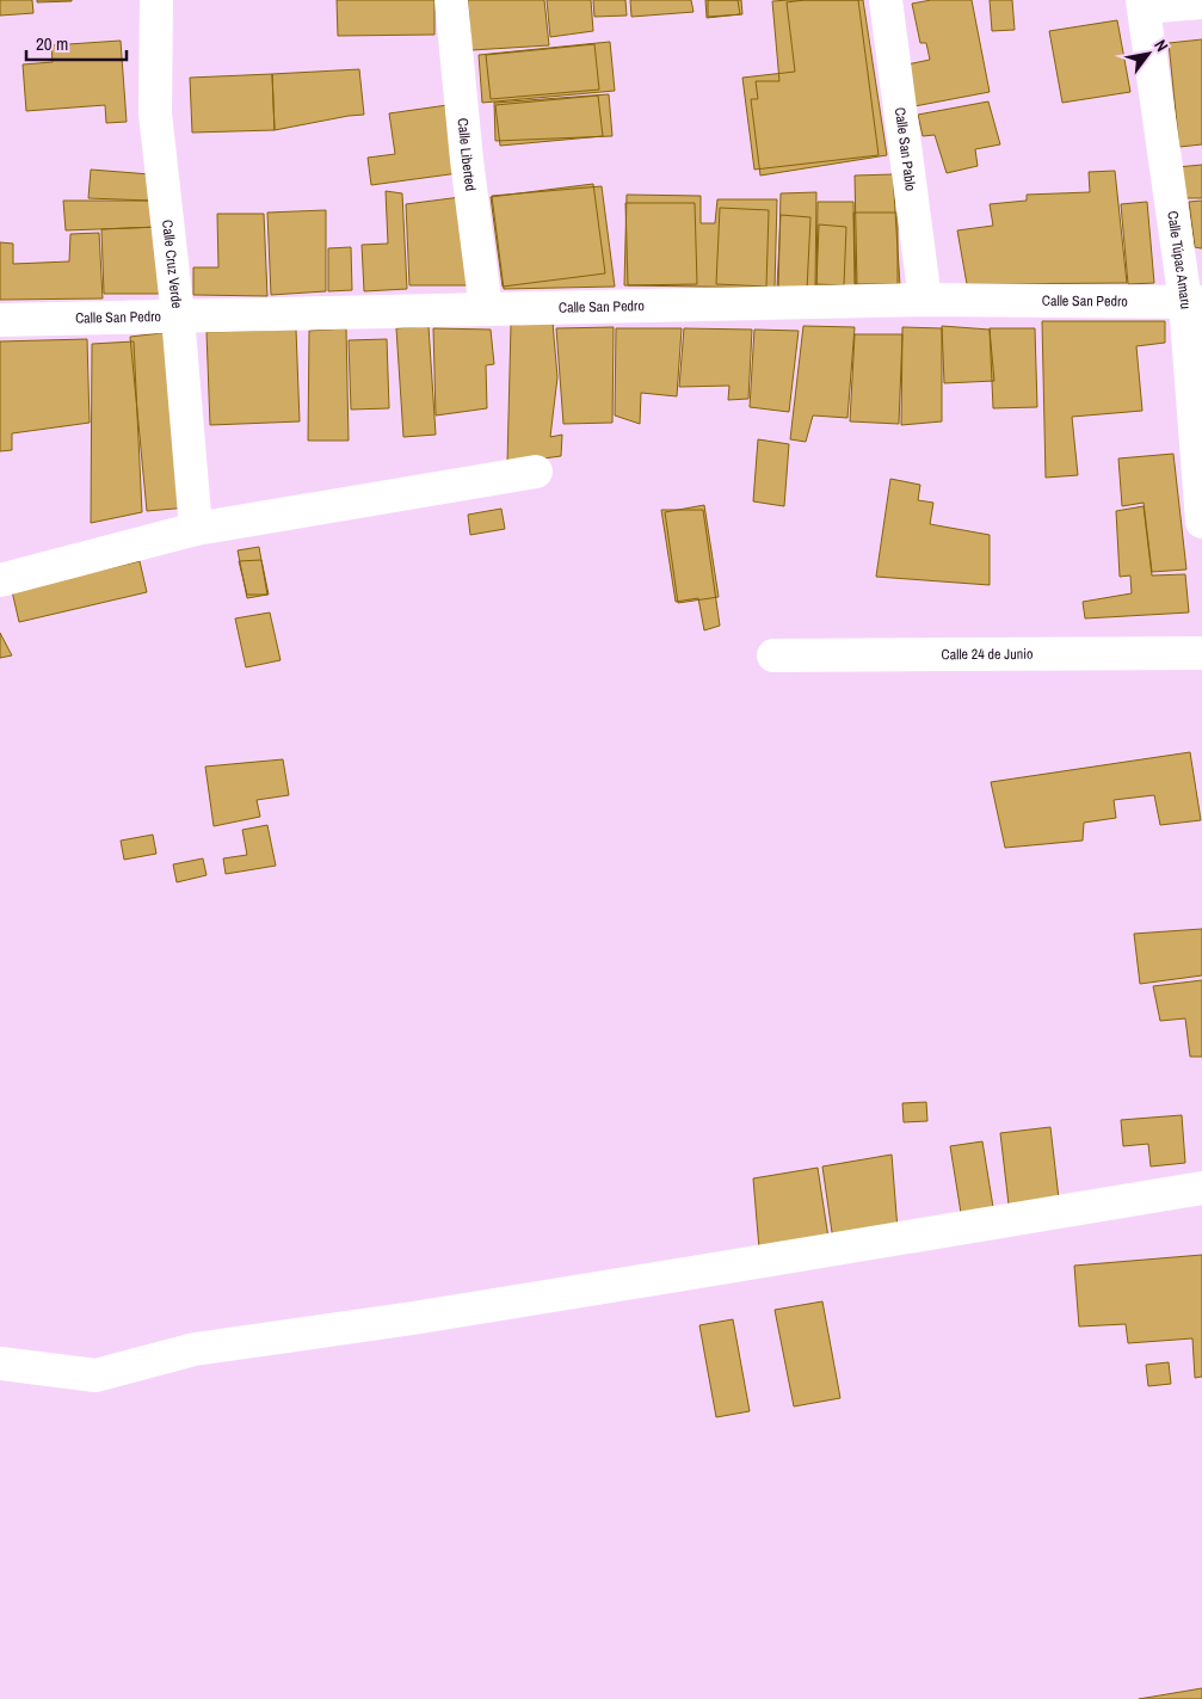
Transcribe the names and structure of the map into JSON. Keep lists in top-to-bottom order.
{
  "streets": {
    "street": [
      "Calle San Pablo",
      "Calle Liberted",
      "Calle Túpac Amaru",
      "Calle Cruz Verde",
      "Calle San Pedro",
      "Calle 24 de Junio"
    ]
  },
  "crossings": [
    ["Calle San Pablo", "Calle San Pedro"],
    ["Calle Liberted", "Calle San Pedro"],
    ["Calle Túpac Amaru", "Calle San Pedro"],
    ["Calle Cruz Verde", "Calle San Pedro"]
  ],
  "scale_bar": "20 m",
  "north": "top right"
}
